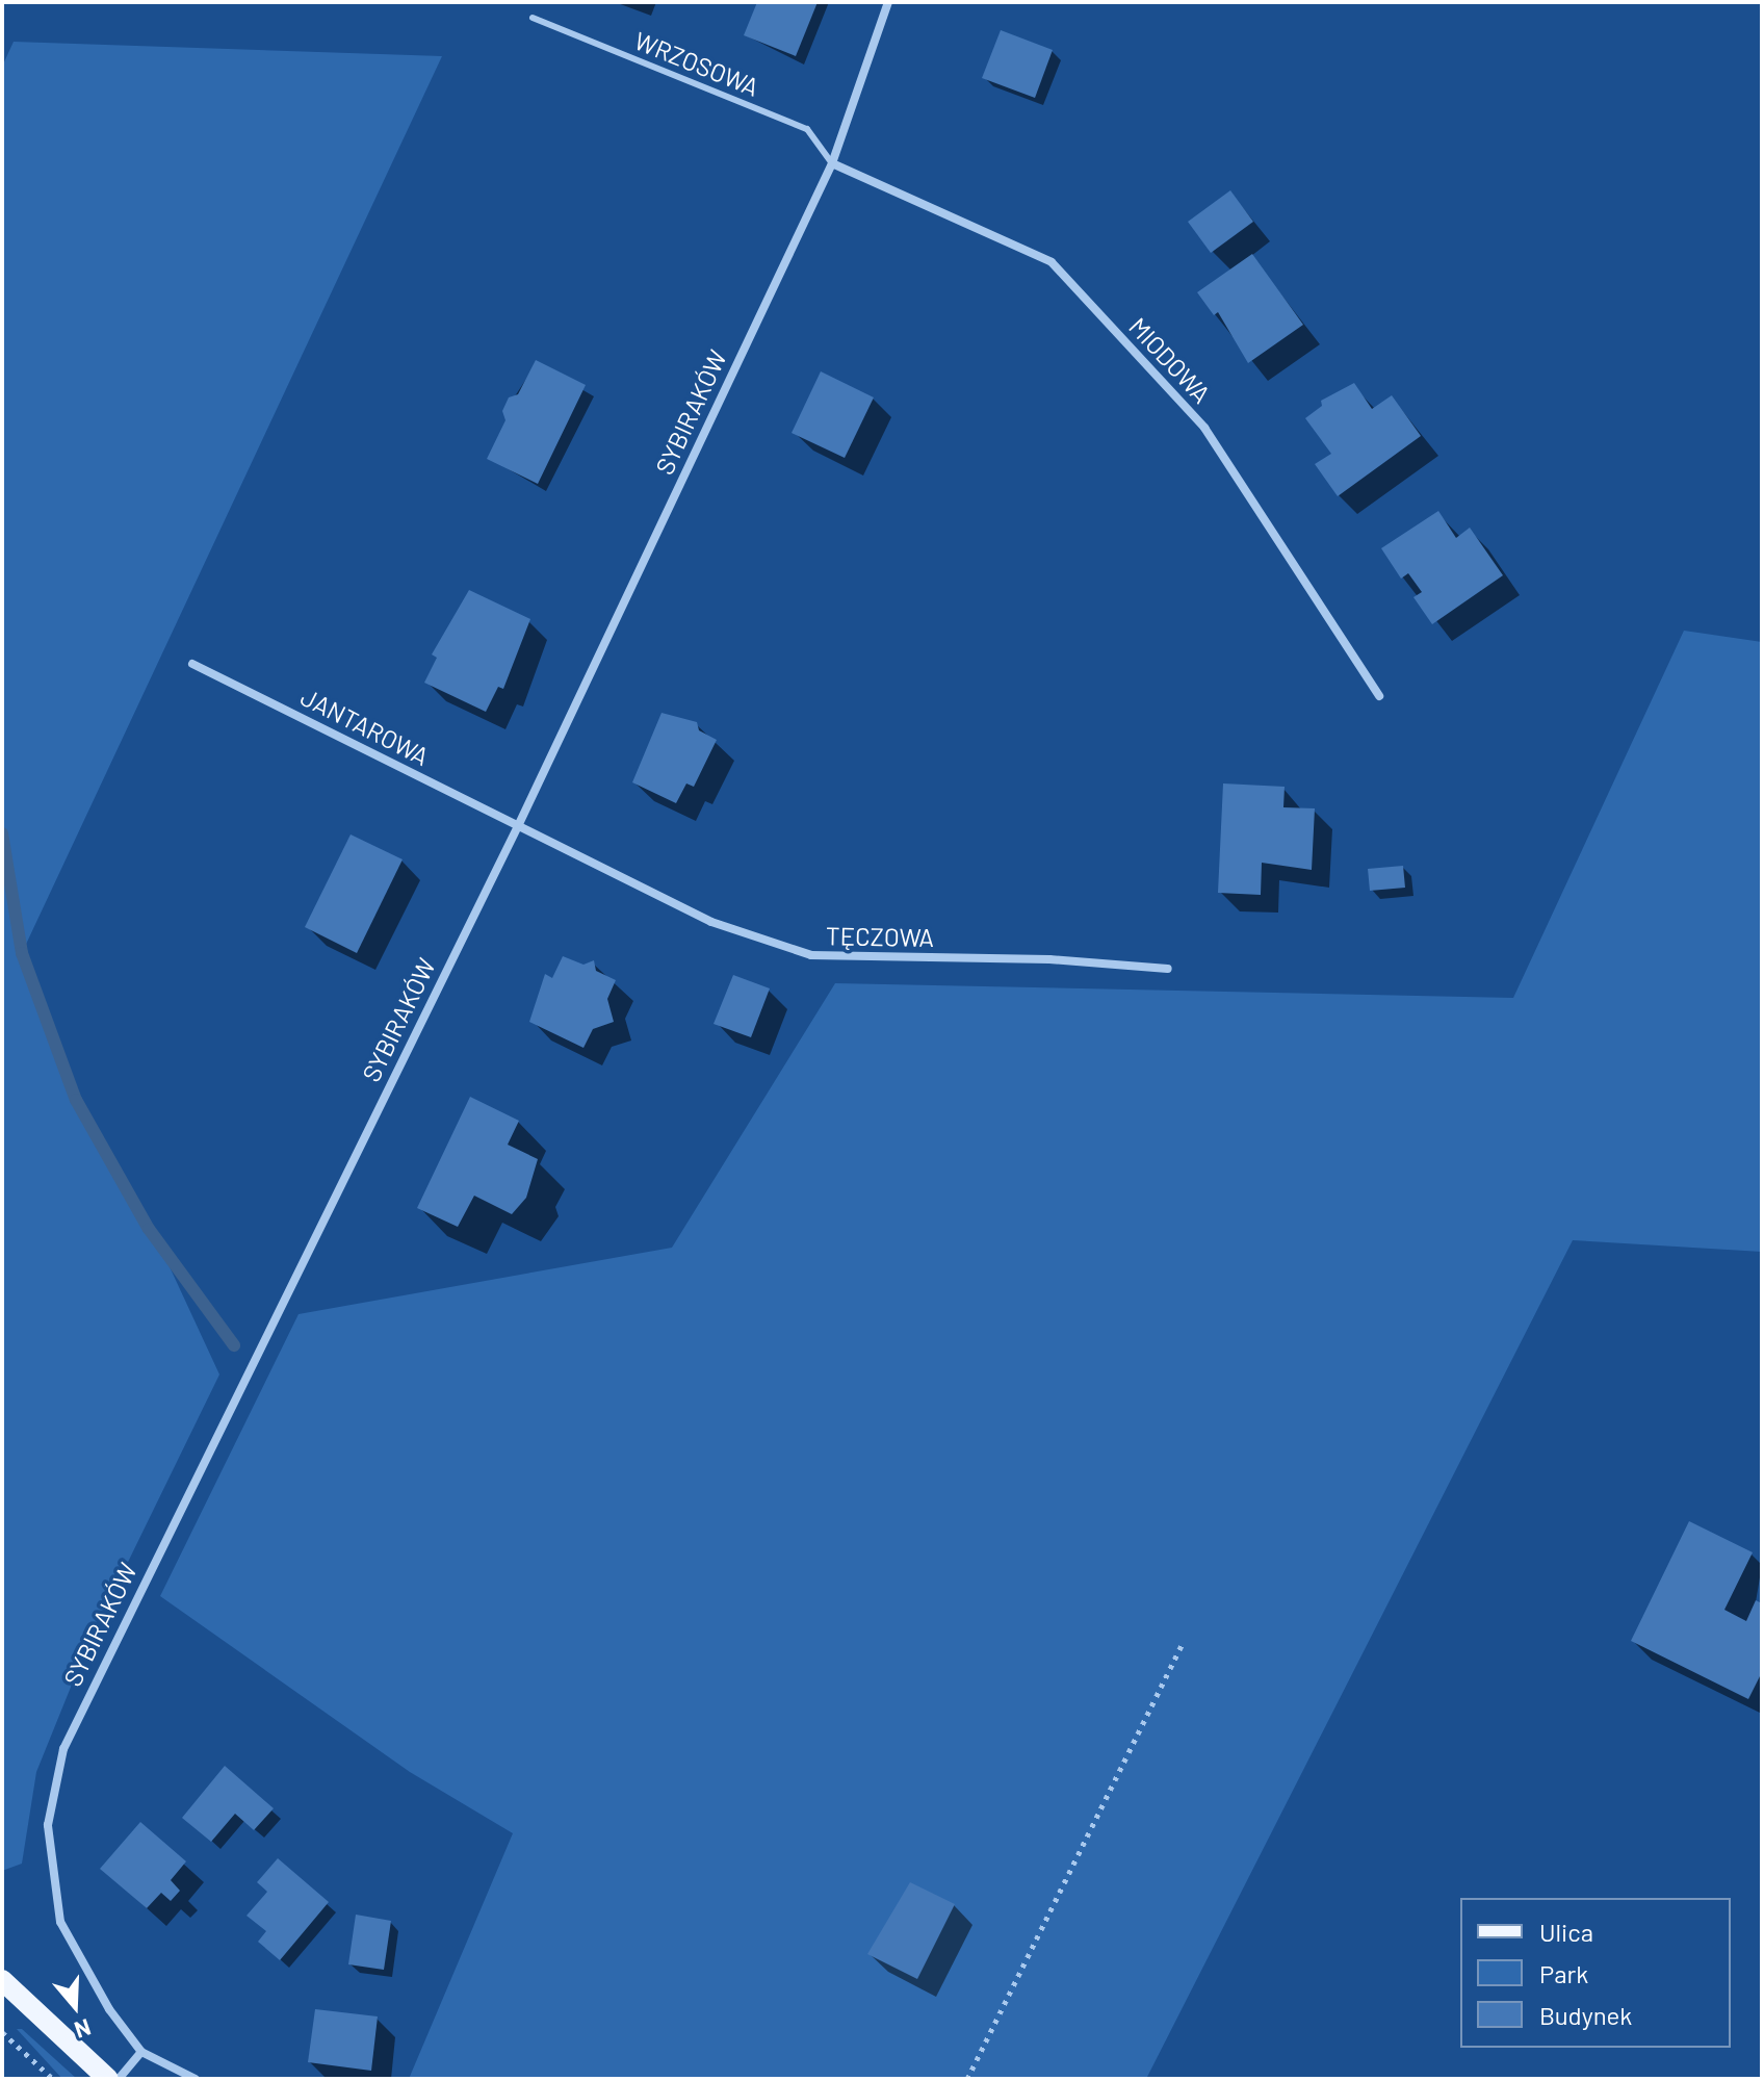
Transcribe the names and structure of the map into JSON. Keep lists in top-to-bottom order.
{
  "streets": {
    "street": [
      "MIODOWA",
      "SYBIRAKÓW",
      "JANTAROWA",
      "TĘCZOWA"
    ],
    "lane": ["WRZOSOWA"]
  },
  "crossings": [
    ["WRZOSOWA", "MIODOWA"],
    ["WRZOSOWA", "SYBIRAKÓW"],
    ["MIODOWA", "SYBIRAKÓW"],
    ["SYBIRAKÓW", "JANTAROWA"],
    ["SYBIRAKÓW", "TĘCZOWA"],
    ["JANTAROWA", "TĘCZOWA"]
  ],
  "legend": ["Ulica", "Park", "Budynek"],
  "north": "bottom"
}
